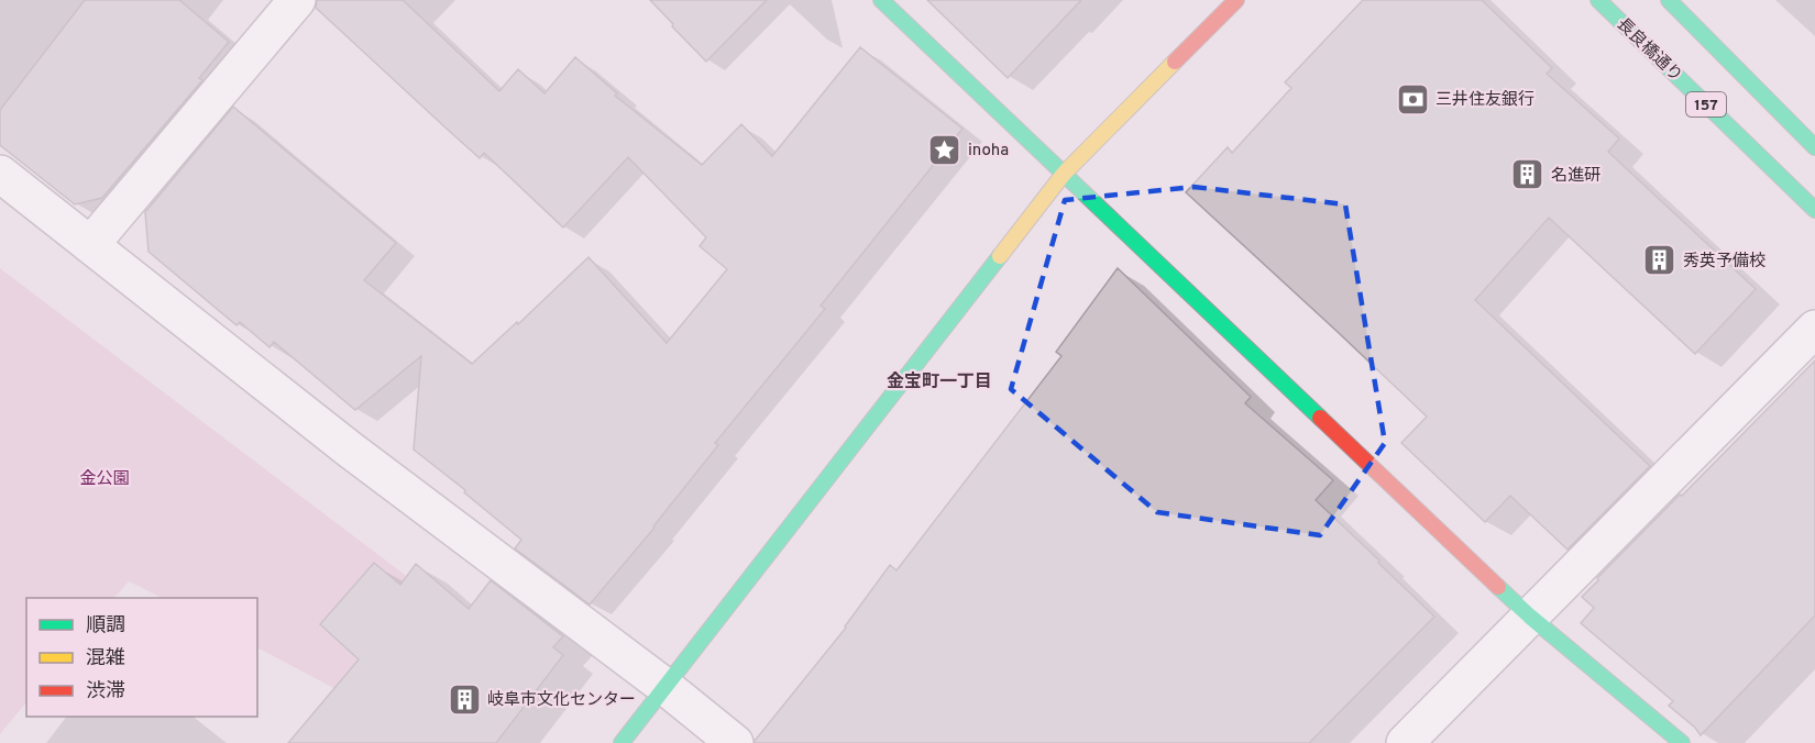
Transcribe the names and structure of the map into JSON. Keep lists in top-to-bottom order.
{
  "streets": {
    "main road": ["長良橋通り", "157"]
  },
  "districts": ["金宝町一丁目"],
  "parks": ["金公園"],
  "places": {
    "bank": ["三井住友銀行"],
    "place": ["inoha"],
    "building": ["名進研", "秀英予備校", "岐阜市文化センター"]
  },
  "legend": ["順調", "混雑", "渋滞"]
}
